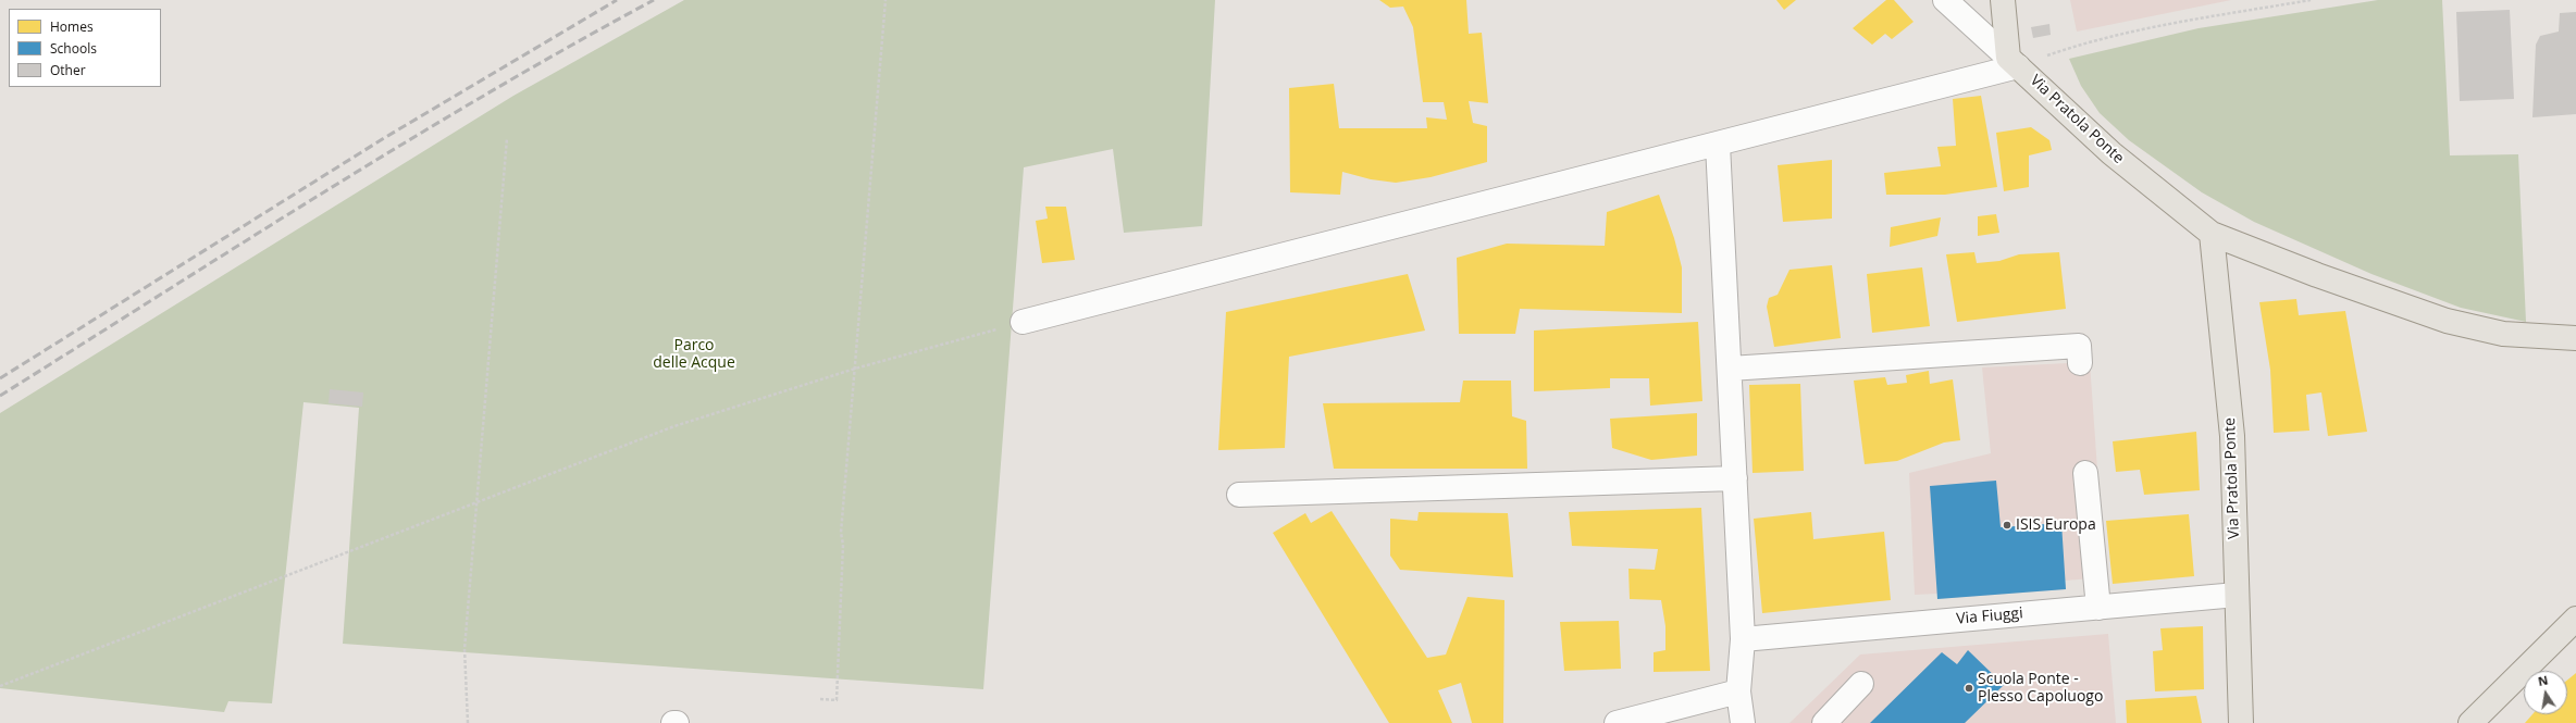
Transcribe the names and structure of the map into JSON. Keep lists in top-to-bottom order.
{
  "streets": {
    "main road": ["Via Pratola Ponte"],
    "street": ["Via Fiuggi"]
  },
  "crossings": [
    ["Via Pratola Ponte", "Via Fiuggi"]
  ],
  "parks": ["Parco delle Acque"],
  "places": ["ISIS Europa", "Scuola Ponte - Plesso Capoluogo"],
  "legend": ["Homes", "Schools", "Other"],
  "north": "top"
}
